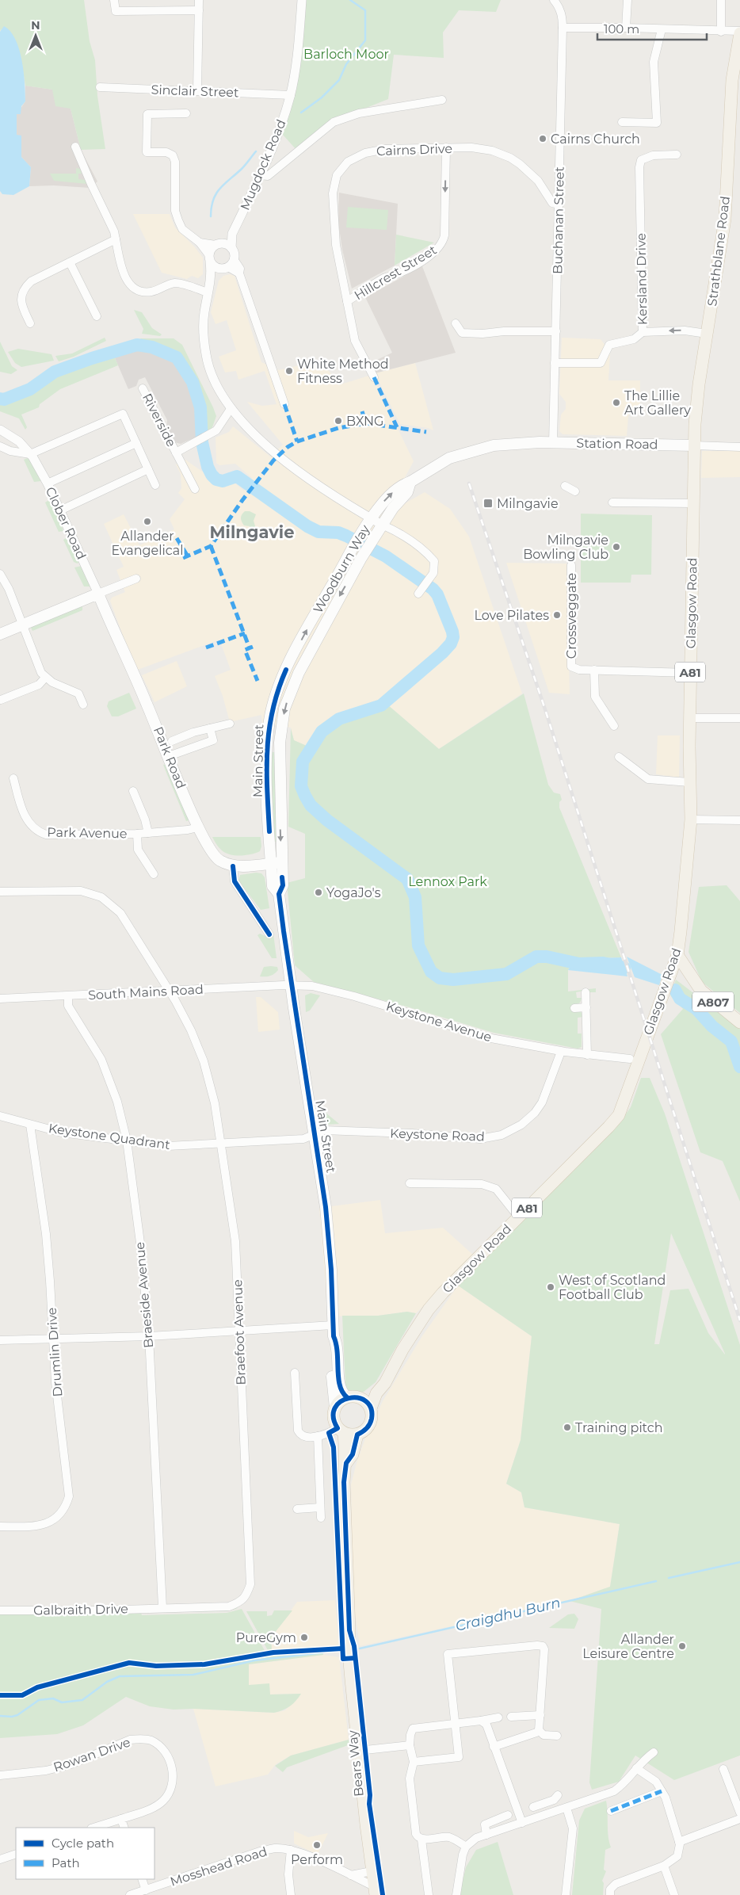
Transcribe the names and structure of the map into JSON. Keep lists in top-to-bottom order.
{
  "streets": {
    "main road": [
      "Strathblane Road",
      "Station Road",
      "Woodburn Way",
      "Glasgow Road",
      "A81",
      "Park Road",
      "Main Street",
      "A807"
    ],
    "street": [
      "Sinclair Street",
      "Cairns Drive",
      "Mugdock Road",
      "Buchanan Street",
      "Hillcrest Street",
      "Kersland Drive",
      "Riverside",
      "Clober Road",
      "Crossveggate",
      "Park Avenue",
      "South Mains Road",
      "Keystone Avenue",
      "Keystone Road",
      "Keystone Quadrant",
      "Braeside Avenue",
      "Braefoot Avenue",
      "Drumlin Drive",
      "Galbraith Drive",
      "Rowan Drive",
      "Mosshead Road"
    ],
    "cycle path": ["Bears Way"]
  },
  "crossings": [
    ["Sinclair Street", "Mugdock Road"],
    ["Cairns Drive", "Buchanan Street"],
    ["Cairns Drive", "Hillcrest Street"],
    ["Buchanan Street", "Kersland Drive"],
    ["Buchanan Street", "Station Road"],
    ["Strathblane Road", "Station Road"],
    ["Strathblane Road", "Glasgow Road"],
    ["Station Road", "Woodburn Way"],
    ["Station Road", "Glasgow Road"],
    ["Clober Road", "Park Road"],
    ["Woodburn Way", "Main Street"],
    ["Glasgow Road", "Crossveggate"],
    ["Glasgow Road", "A81"],
    ["Glasgow Road", "Main Street"],
    ["Glasgow Road", "A807"],
    ["A81", "Main Street"],
    ["Park Road", "Park Avenue"],
    ["Main Street", "South Mains Road"],
    ["Main Street", "Keystone Avenue"],
    ["Main Street", "Keystone Road"],
    ["Main Street", "Keystone Quadrant"],
    ["South Mains Road", "Keystone Avenue"],
    ["South Mains Road", "Braeside Avenue"],
    ["South Mains Road", "Braefoot Avenue"],
    ["Keystone Avenue", "Keystone Road"],
    ["Keystone Road", "Keystone Quadrant"],
    ["Keystone Quadrant", "Braeside Avenue"],
    ["Keystone Quadrant", "Braefoot Avenue"],
    ["Keystone Quadrant", "Drumlin Drive"],
    ["Braeside Avenue", "Braefoot Avenue"],
    ["Braeside Avenue", "Galbraith Drive"],
    ["Braefoot Avenue", "Galbraith Drive"]
  ],
  "one_way": ["Hillcrest Street"],
  "districts": ["Milngavie"],
  "water": ["Craigdhu Burn"],
  "parks": ["Barloch Moor", "Lennox Park"],
  "places": {
    "other": [
      "Cairns Church",
      "White Method Fitness",
      "The Lillie Art Gallery",
      "BXNG",
      "Allander Evangelical",
      "Milngavie Bowling Club",
      "Love Pilates",
      "YogaJo's",
      "West of Scotland Football Club",
      "Training pitch",
      "PureGym",
      "Allander Leisure Centre",
      "Perform"
    ],
    "transit": ["Milngavie"]
  },
  "legend": ["Cycle path", "Path"],
  "scale_bar": "100 m",
  "north": "top"
}
